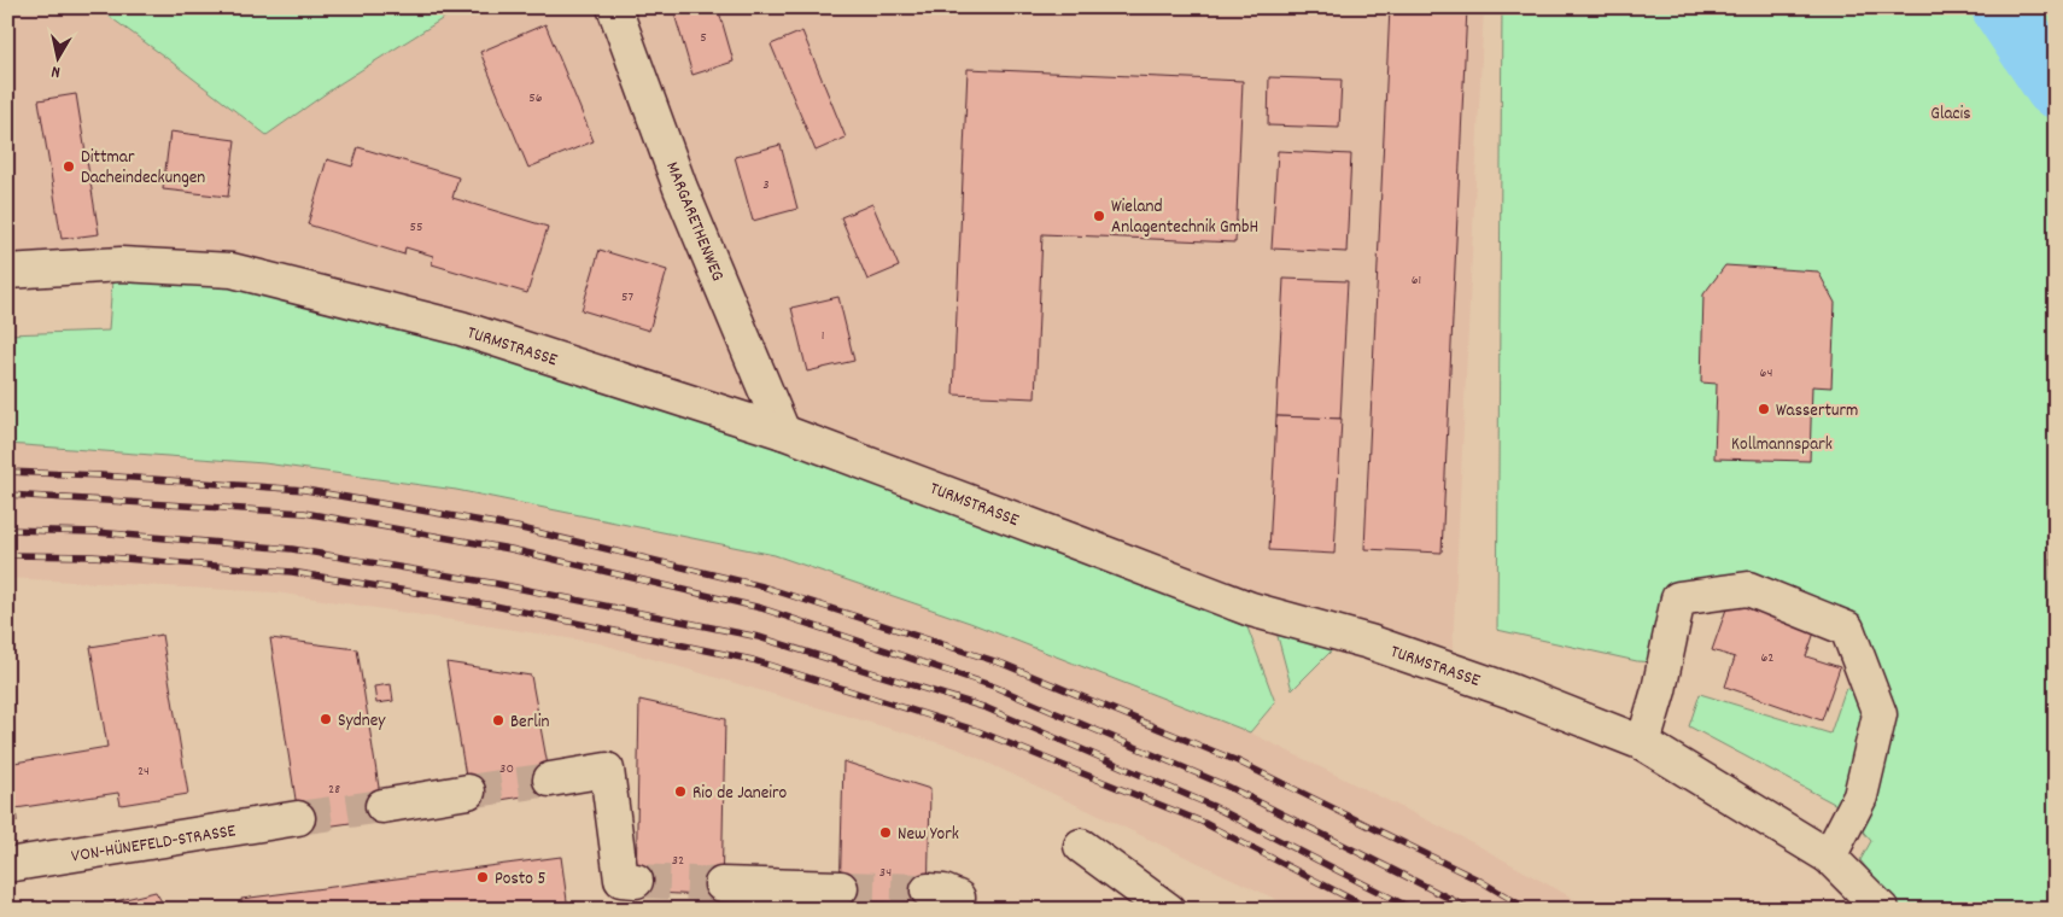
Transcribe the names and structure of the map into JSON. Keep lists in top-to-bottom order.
{
  "streets": {
    "street": ["MARGARETHENWEG", "TURMSTRASSE", "VON-HÜNEFELD-STRASSE"]
  },
  "crossings": [
    ["MARGARETHENWEG", "TURMSTRASSE"]
  ],
  "parks": ["Glacis", "Kollmannspark"],
  "places": [
    "Dittmar Dacheindeckungen",
    "Wieland Anlagentechnik GmbH",
    "Wasserturm",
    "Sydney",
    "Berlin",
    "Rio de Janeiro",
    "New York",
    "Posto 5"
  ],
  "house_numbers": [
    "5",
    "56",
    "3",
    "55",
    "61",
    "57",
    "1",
    "64",
    "62",
    "30",
    "24",
    "28",
    "32",
    "34"
  ],
  "north": "bottom"
}
